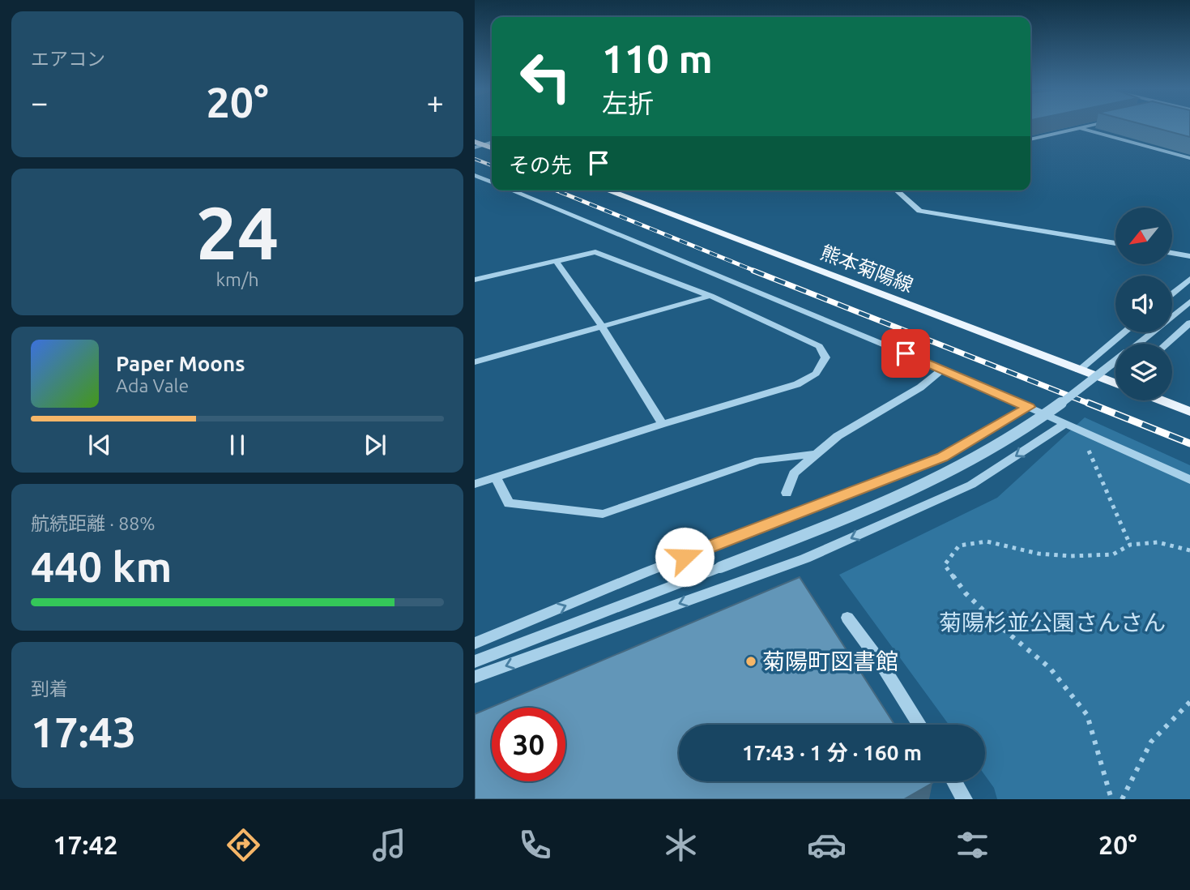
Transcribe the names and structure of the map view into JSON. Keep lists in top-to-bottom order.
{
  "streets": {
    "main road": ["熊本菊陽線"]
  },
  "parks": ["菊陽杉並公園さんさん"],
  "places": ["菊陽町図書館"],
  "north": "bottom left",
  "page": {
    "tile": [
      "エアコン",
      ["24", "km/h"],
      ["航続距離 · 88%", "440 km"],
      ["到着", "17:43"]
    ],
    "turn": ["110 m", "左折"],
    "heat": ["−", "20°", "+"],
    "then": "その先",
    "song": ["Paper Moons", "Ada Vale"],
    "limit": "30",
    "trip": "17:43 · 1 分 · 160 m",
    "tabs": ["17:42", "20°"]
  }
}
